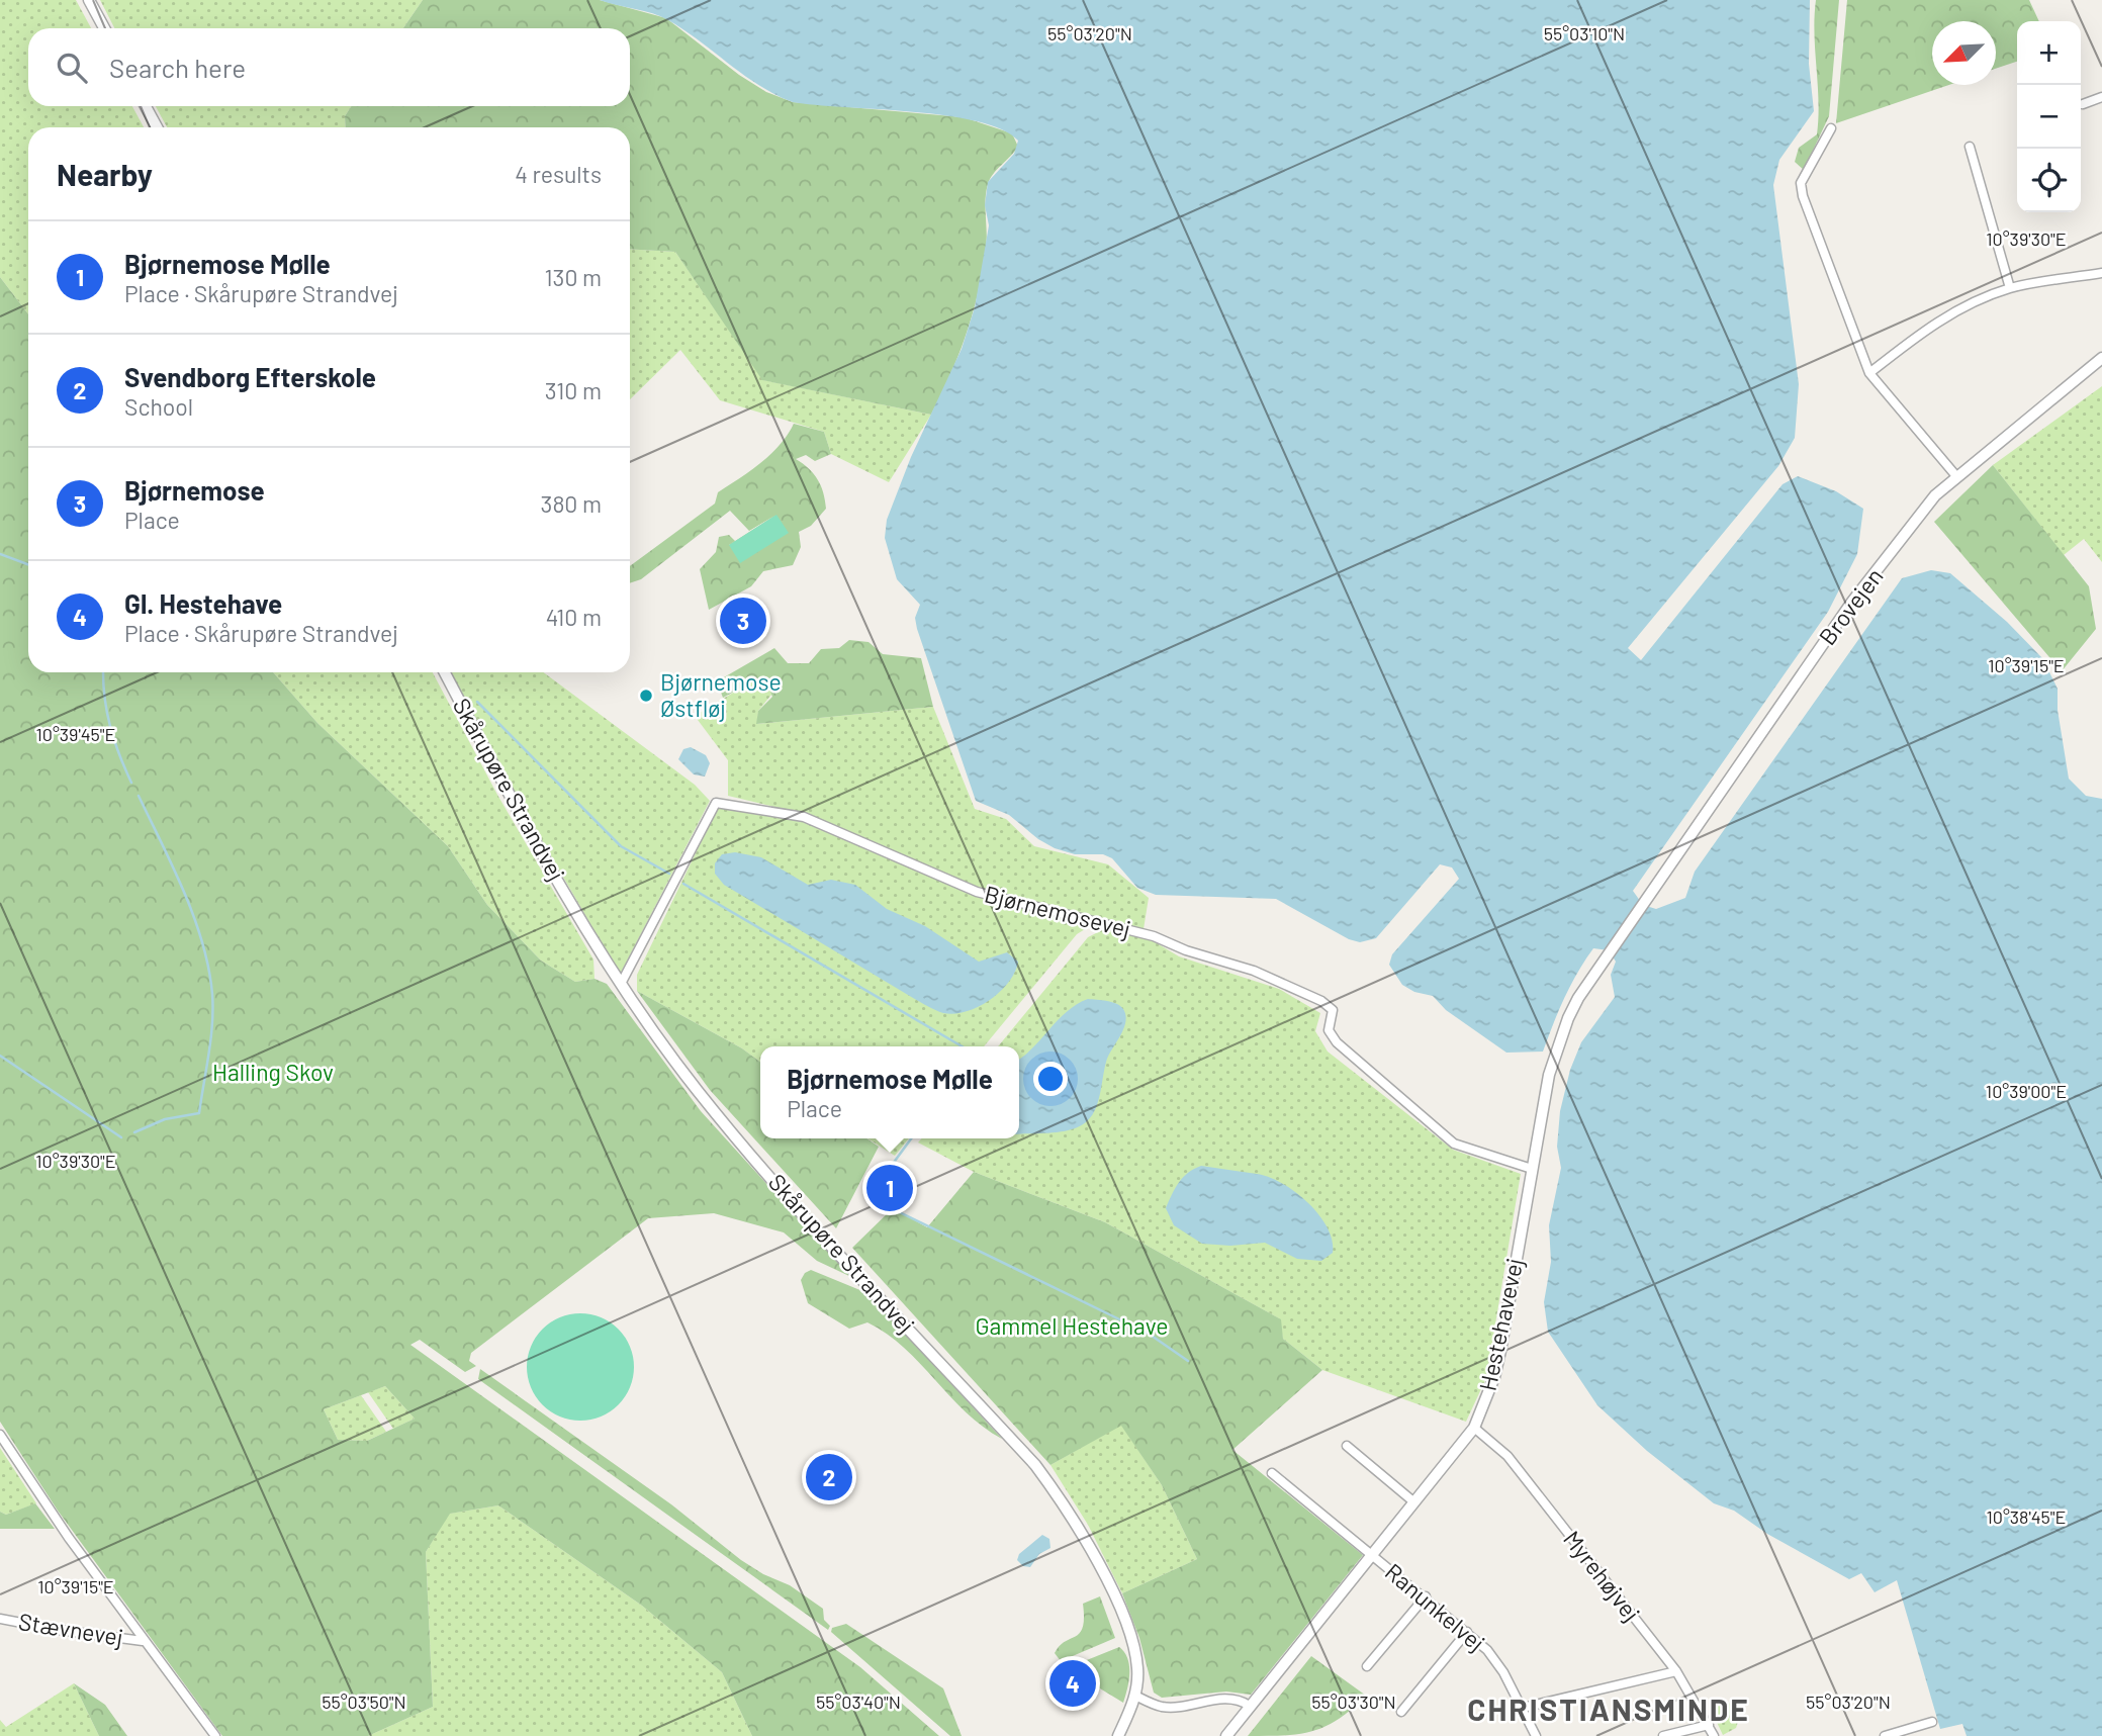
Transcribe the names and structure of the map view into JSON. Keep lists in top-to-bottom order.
{
  "streets": {
    "street": [
      "Brovejen",
      "Skårupøre Strandvej",
      "Bjørnemosevej",
      "Hestehavevej",
      "Myrehøjvej",
      "Ranunkelvej",
      "Stævnevej"
    ]
  },
  "crossings": [
    ["Brovejen", "Hestehavevej"],
    ["Skårupøre Strandvej", "Bjørnemosevej"],
    ["Bjørnemosevej", "Hestehavevej"],
    ["Hestehavevej", "Myrehøjvej"],
    ["Hestehavevej", "Ranunkelvej"]
  ],
  "districts": ["CHRISTIANSMINDE"],
  "parks": ["Halling Skov", "Gammel Hestehave"],
  "places": ["Bjørnemose Østfløj"],
  "north": "bottom left",
  "page": {
    "map_buttons": ["+", "−"],
    "search": "Search here",
    "heading": ["Nearby", "4 results"],
    "list": [
      {
        "mark": "1",
        "name": "Bjørnemose Mølle",
        "note": "Place · Skårupøre Strandvej",
        "value": "130 m"
      },
      {
        "mark": "2",
        "name": "Svendborg Efterskole",
        "note": "School",
        "value": "310 m"
      },
      {
        "mark": "3",
        "name": "Bjørnemose",
        "note": "Place",
        "value": "380 m"
      },
      {
        "mark": "4",
        "name": "Gl. Hestehave",
        "note": "Place · Skårupøre Strandvej",
        "value": "410 m"
      }
    ],
    "pins": [
      "3",
      "1",
      "2",
      "4"
    ],
    "popup": ["Bjørnemose Mølle", "Place"]
  },
  "coordinates": [
    "55°03'20\"N",
    "55°03'10\"N",
    "10°39'30\"E",
    "10°39'15\"E",
    "10°39'45\"E",
    "10°39'00\"E",
    "10°38'45\"E",
    "55°03'50\"N",
    "55°03'40\"N",
    "55°03'30\"N"
  ]
}
